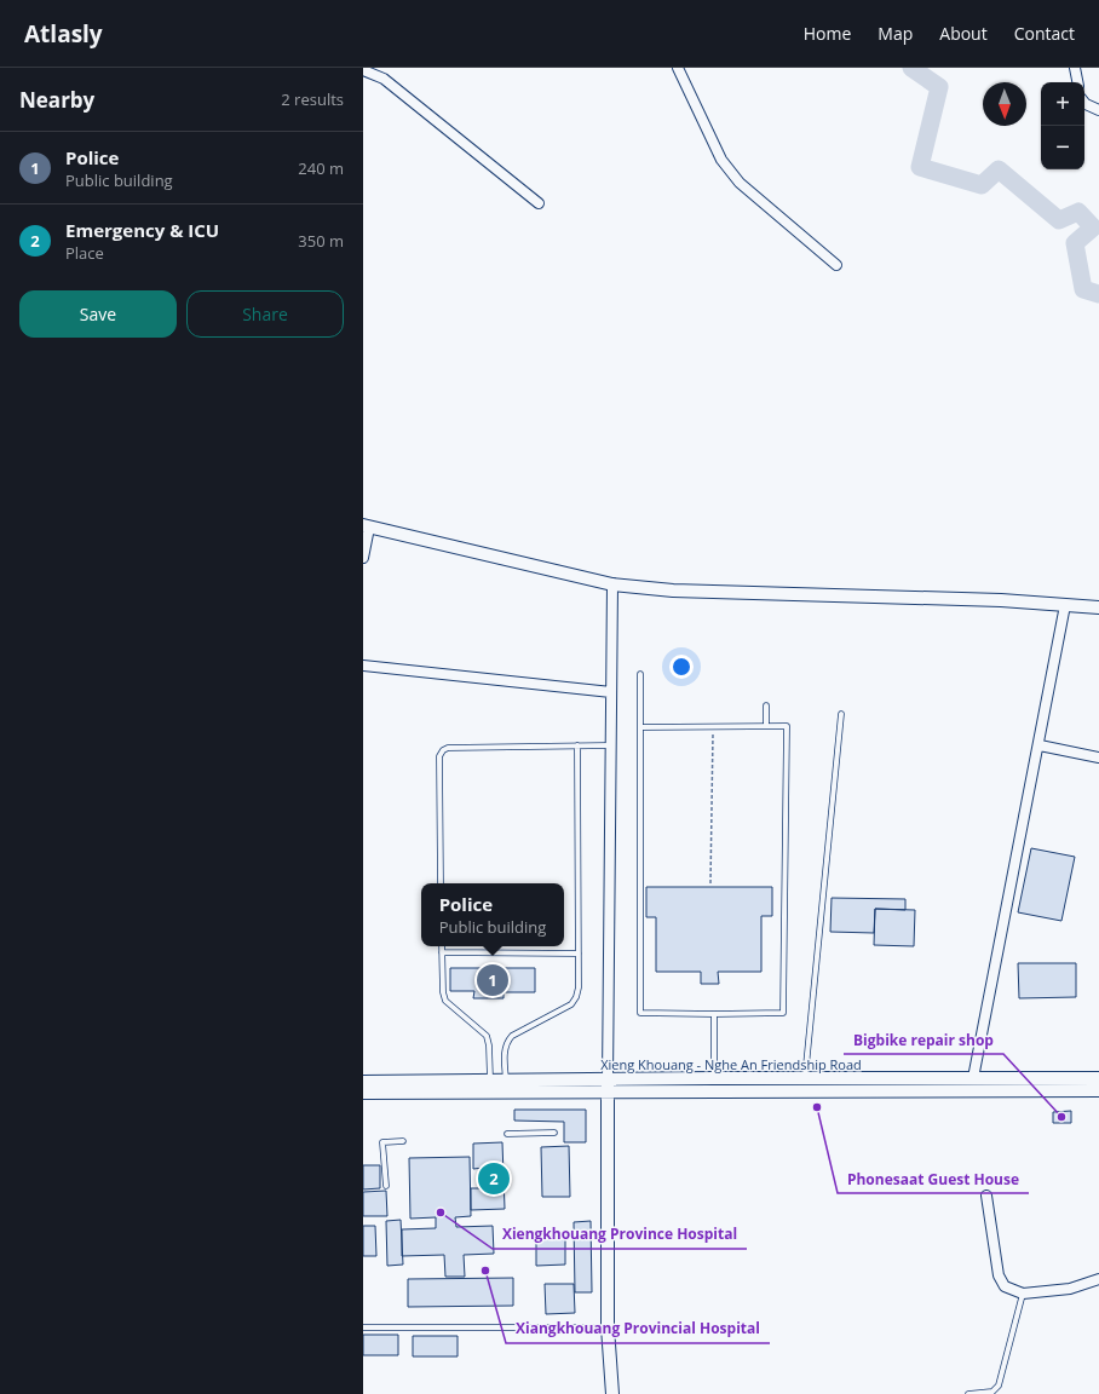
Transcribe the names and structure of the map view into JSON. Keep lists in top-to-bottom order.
{
  "streets": {
    "street": ["Xieng Khouang - Nghe An Friendship Road"]
  },
  "places": [
    "Phonesaat Guest House",
    "Bigbike repair shop",
    "Xiengkhouang Province Hospital",
    "Xiangkhouang Provincial Hospital"
  ],
  "north": "bottom",
  "page": {
    "header": "Atlasly",
    "nav": [
      "Home",
      "Map",
      "About",
      "Contact"
    ],
    "heading": ["Nearby", "2 results"],
    "map_buttons": ["+", "−"],
    "list": [
      {
        "mark": "1",
        "name": "Police",
        "note": "Public building",
        "value": "240 m"
      },
      {
        "mark": "2",
        "name": "Emergency & ICU",
        "note": "Place",
        "value": "350 m"
      }
    ],
    "buttons": ["Save", "Share"],
    "popup": ["Police", "Public building"],
    "pins": ["1", "2"]
  }
}
